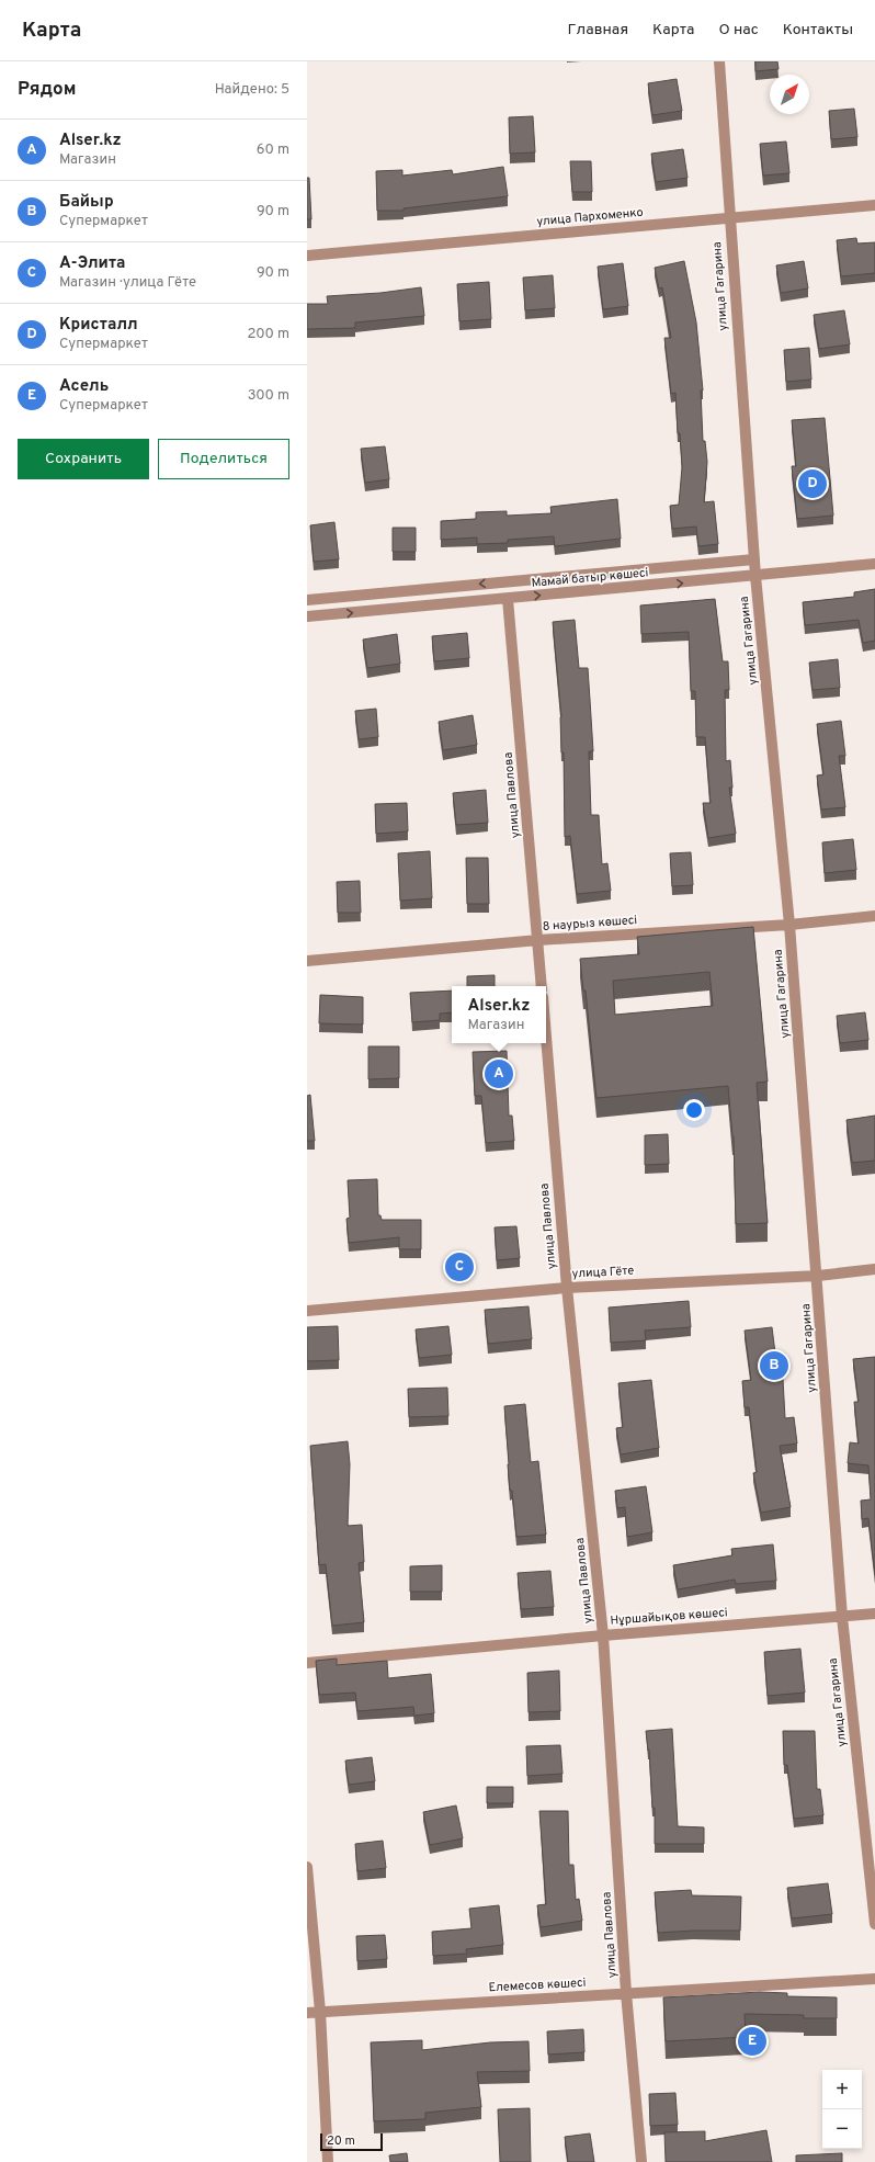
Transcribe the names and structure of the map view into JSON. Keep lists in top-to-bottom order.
{
  "streets": {
    "street": [
      "улица Пархоменко",
      "улица Гагарина",
      "Мамай батыр көшесі",
      "улица Павлова",
      "8 наурыз көшесі",
      "улица Гёте",
      "Нұршайықов көшесі",
      "Елемесов көшесі"
    ]
  },
  "crossings": [
    ["улица Пархоменко", "улица Гагарина"],
    ["улица Гагарина", "Мамай батыр көшесі"],
    ["улица Гагарина", "8 наурыз көшесі"],
    ["улица Гагарина", "улица Гёте"],
    ["улица Гагарина", "Нұршайықов көшесі"],
    ["Мамай батыр көшесі", "улица Павлова"],
    ["улица Павлова", "8 наурыз көшесі"],
    ["улица Павлова", "улица Гёте"],
    ["улица Павлова", "Нұршайықов көшесі"],
    ["улица Павлова", "Елемесов көшесі"]
  ],
  "scale_bar": "20 m",
  "north": "top right",
  "page": {
    "header": "Карта",
    "nav": [
      "Главная",
      "Карта",
      "О нас",
      "Контакты"
    ],
    "heading": ["Рядом", "Найдено: 5"],
    "list": [
      {
        "mark": "A",
        "name": "Alser.kz",
        "note": "Магазин",
        "value": "60 m"
      },
      {
        "mark": "B",
        "name": "Байыр",
        "note": "Супермаркет",
        "value": "90 m"
      },
      {
        "mark": "C",
        "name": "А-Элита",
        "note": "Магазин · улица Гёте",
        "value": "90 m"
      },
      {
        "mark": "D",
        "name": "Кристалл",
        "note": "Супермаркет",
        "value": "200 m"
      },
      {
        "mark": "E",
        "name": "Асель",
        "note": "Супермаркет",
        "value": "300 m"
      }
    ],
    "buttons": ["Сохранить", "Поделиться"],
    "pins": [
      "D",
      "A",
      "C",
      "B",
      "E"
    ],
    "popup": ["Alser.kz", "Магазин"],
    "map_buttons": ["+", "−"],
    "scale": "20 m"
  }
}
